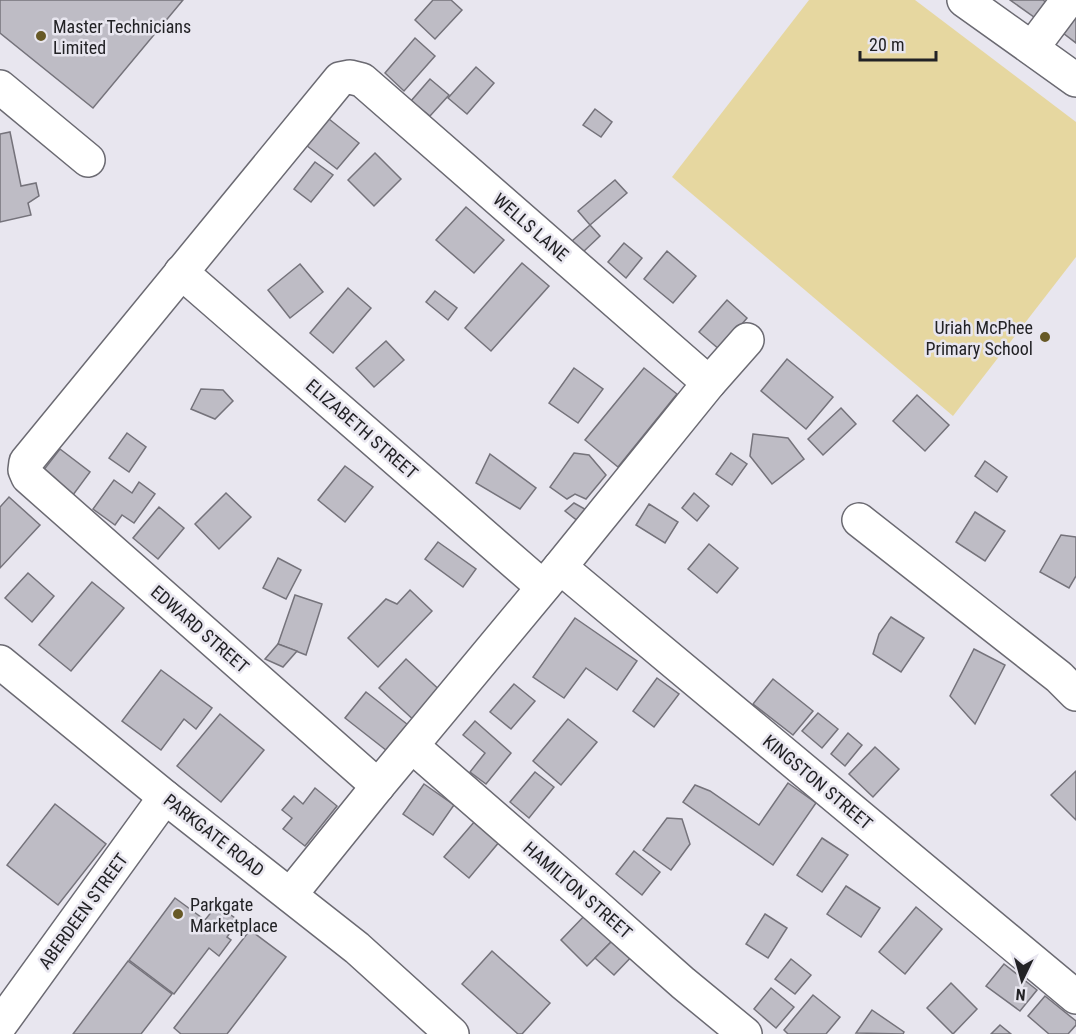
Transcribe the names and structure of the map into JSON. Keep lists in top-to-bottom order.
{
  "streets": {
    "street": [
      "WELLS LANE",
      "ELIZABETH STREET",
      "EDWARD STREET",
      "KINGSTON STREET",
      "PARKGATE ROAD",
      "HAMILTON STREET",
      "ABERDEEN STREET"
    ]
  },
  "crossings": [
    ["WELLS LANE", "ELIZABETH STREET"],
    ["WELLS LANE", "EDWARD STREET"],
    ["ELIZABETH STREET", "EDWARD STREET"],
    ["ELIZABETH STREET", "KINGSTON STREET"],
    ["PARKGATE ROAD", "ABERDEEN STREET"]
  ],
  "places": ["Master Technicians Limited", "Uriah McPhee Primary School", "Parkgate Marketplace"],
  "scale_bar": "20 m",
  "north": "bottom"
}
